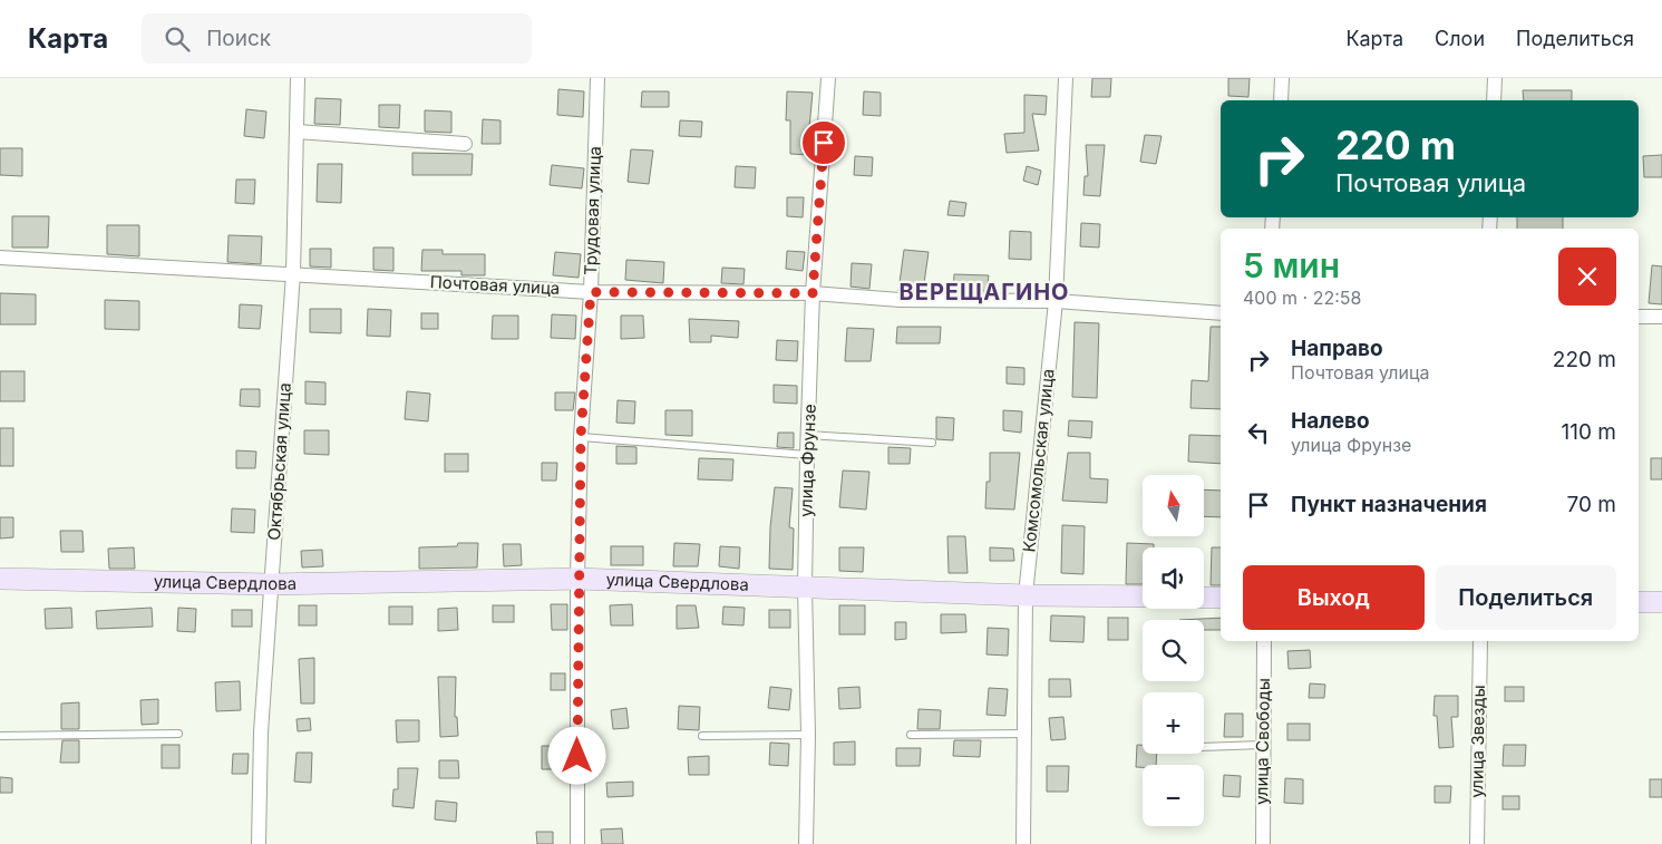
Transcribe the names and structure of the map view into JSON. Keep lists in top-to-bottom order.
{
  "streets": {
    "street": [
      "Трудовая улица",
      "Почтовая улица",
      "улица Фрунзе",
      "Комсомольская улица",
      "Октябрьская улица",
      "улица Свердлова",
      "улица Свободы",
      "улица Звезды"
    ]
  },
  "crossings": [
    ["Трудовая улица", "Почтовая улица"],
    ["Трудовая улица", "улица Свердлова"],
    ["Почтовая улица", "улица Фрунзе"],
    ["Почтовая улица", "Комсомольская улица"],
    ["Почтовая улица", "Октябрьская улица"],
    ["улица Фрунзе", "улица Свердлова"],
    ["Комсомольская улица", "улица Свердлова"],
    ["Октябрьская улица", "улица Свердлова"]
  ],
  "districts": ["ВЕРЕЩАГИНО"],
  "north": "top",
  "page": {
    "header": "Карта",
    "search": "Поиск",
    "nav": ["Карта", "Слои", "Поделиться"],
    "turn": ["220 m", "Почтовая улица"],
    "heading": ["5 мин", "400 m · 22:58"],
    "list": [
      {
        "name": "Направо",
        "note": "Почтовая улица",
        "value": "220 m"
      },
      {
        "name": "Налево",
        "note": "улица Фрунзе",
        "value": "110 m"
      },
      {
        "name": "Пункт назначения",
        "value": "70 m"
      }
    ],
    "map_buttons": ["+", "−"],
    "buttons": ["Выход", "Поделиться"]
  }
}
